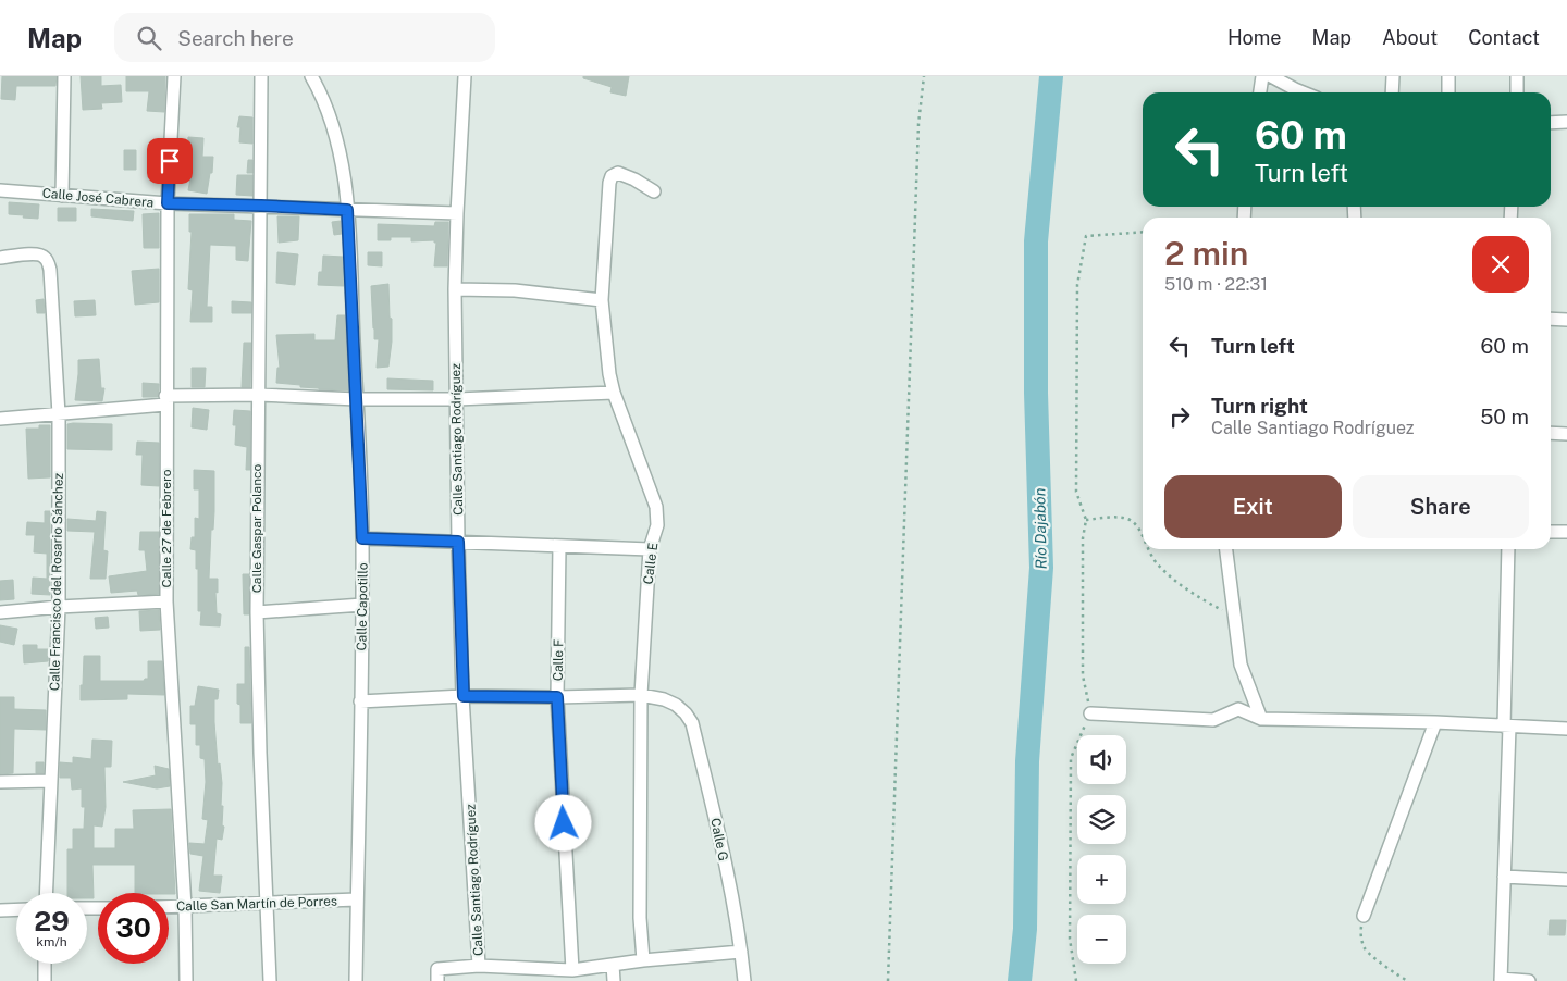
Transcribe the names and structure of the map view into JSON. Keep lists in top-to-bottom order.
{
  "streets": {
    "street": [
      "Calle José Cabrera",
      "Calle Santiago Rodríguez",
      "Calle 27 de Febrero",
      "Calle Gaspar Polanco",
      "Calle E",
      "Calle Francisco del Rosario Sánchez",
      "Calle Capotillo",
      "Calle F",
      "Calle G",
      "Calle San Martín de Porres"
    ]
  },
  "crossings": [
    ["Calle José Cabrera", "Calle Santiago Rodríguez"],
    ["Calle José Cabrera", "Calle 27 de Febrero"],
    ["Calle José Cabrera", "Calle Gaspar Polanco"],
    ["Calle José Cabrera", "Calle Capotillo"],
    ["Calle 27 de Febrero", "Calle San Martín de Porres"],
    ["Calle Gaspar Polanco", "Calle San Martín de Porres"],
    ["Calle E", "Calle G"],
    ["Calle Capotillo", "Calle San Martín de Porres"]
  ],
  "water": ["Río Dajabón"],
  "page": {
    "header": "Map",
    "search": "Search here",
    "nav": [
      "Home",
      "Map",
      "About",
      "Contact"
    ],
    "turn": ["60 m", "Turn left"],
    "heading": ["2 min", "510 m · 22:31"],
    "list": [
      {
        "name": "Turn left",
        "value": "60 m"
      },
      {
        "name": "Turn right",
        "note": "Calle Santiago Rodríguez",
        "value": "50 m"
      }
    ],
    "buttons": ["Exit", "Share"],
    "map_buttons": ["+", "−"],
    "speed": "29 km/h",
    "limit": "30"
  }
}
